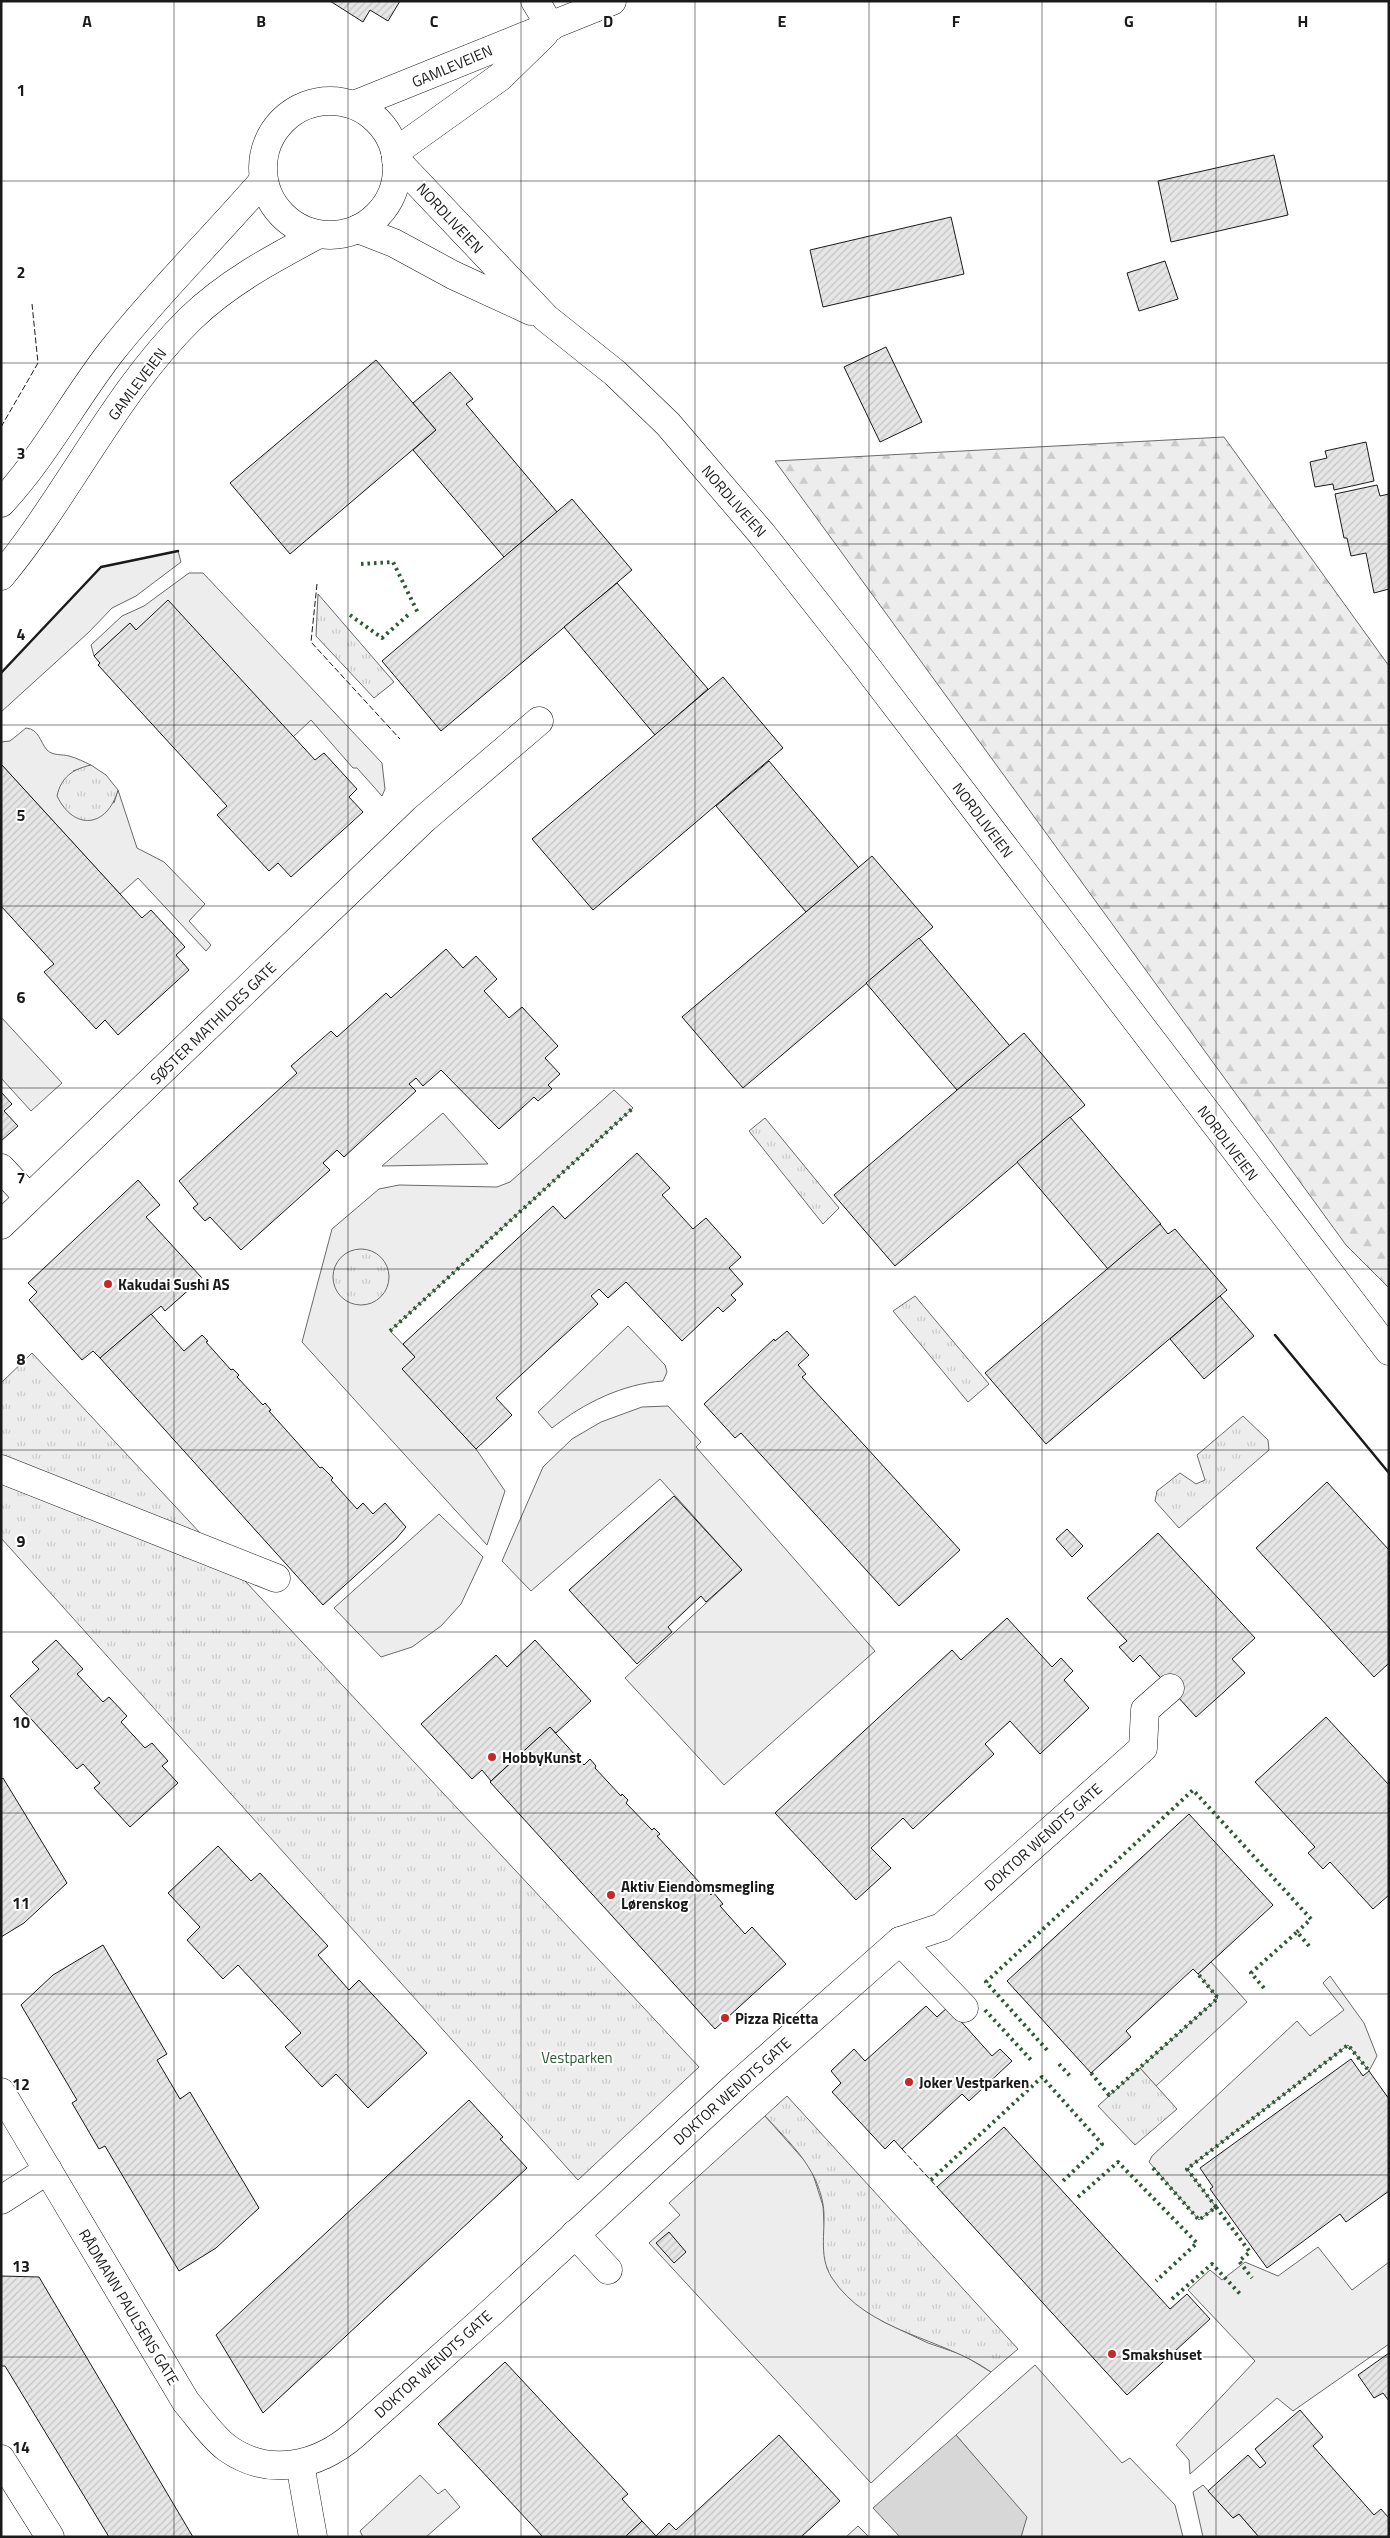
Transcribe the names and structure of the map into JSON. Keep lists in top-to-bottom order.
{
  "streets": {
    "main road": [
      "GAMLEVEIEN",
      "NORDLIVEIEN",
      "SØSTER MATHILDES GATE",
      "DOKTOR WENDTS GATE",
      "RÅDMANN PAULSENS GATE"
    ]
  },
  "crossings": [
    ["GAMLEVEIEN", "NORDLIVEIEN"],
    ["DOKTOR WENDTS GATE", "RÅDMANN PAULSENS GATE"]
  ],
  "parks": ["Vestparken"],
  "places": [
    "Kakudai Sushi AS",
    "HobbyKunst",
    "Aktiv Eiendomsmegling Lørenskog",
    "Pizza Ricetta",
    "Joker Vestparken",
    "Smakshuset"
  ],
  "grid": {
    "columns": [
      "A",
      "B",
      "C",
      "D",
      "E",
      "F",
      "G",
      "H"
    ],
    "rows": [
      "1",
      "2",
      "3",
      "4",
      "5",
      "6",
      "7",
      "8",
      "9",
      "10",
      "11",
      "12",
      "13",
      "14"
    ]
  }
}
